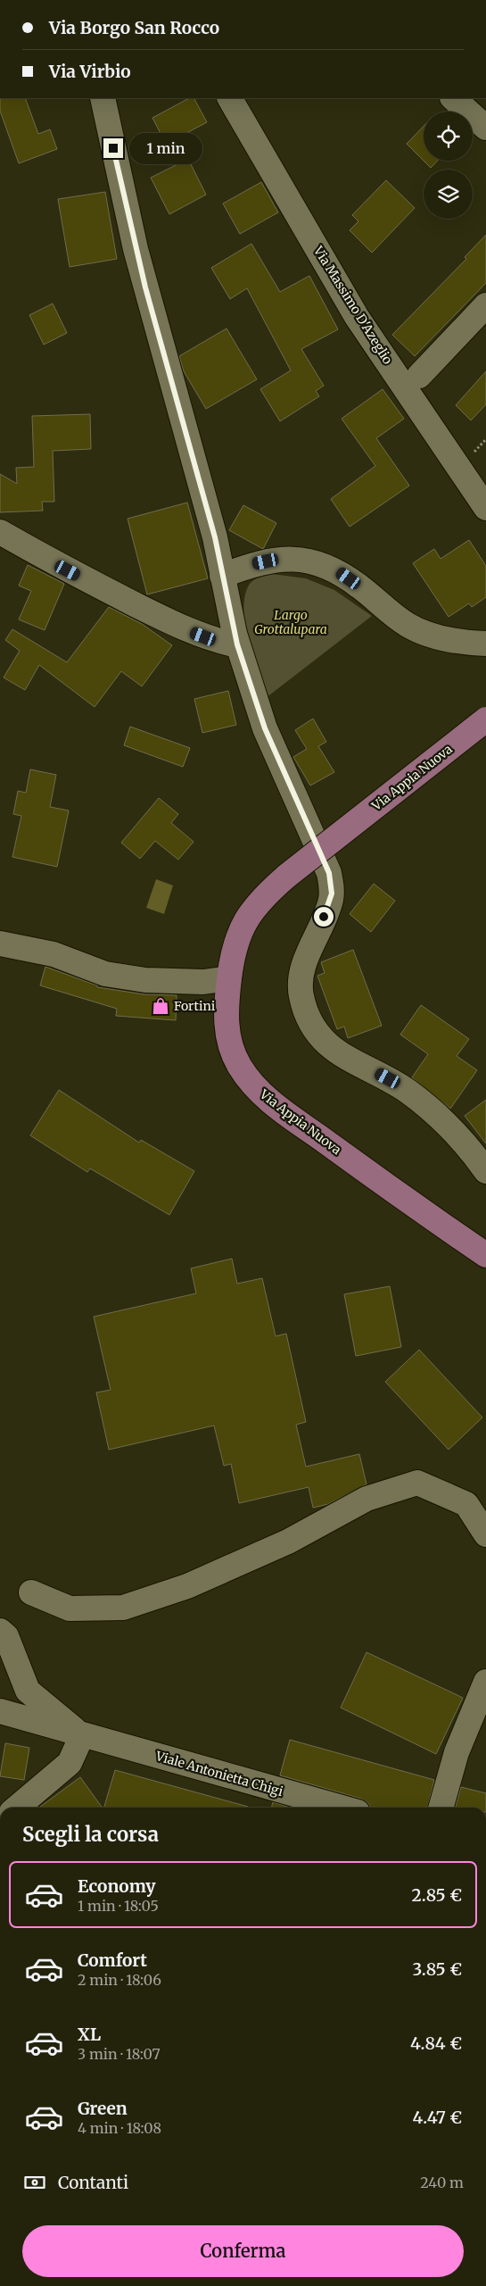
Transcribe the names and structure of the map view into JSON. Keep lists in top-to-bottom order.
{
  "streets": {
    "main road": ["Via Appia Nuova"],
    "street": ["Via Massimo D'Azeglio", "Viale Antonietta Chigi"]
  },
  "parks": ["Largo Grottalupara"],
  "places": {
    "shop": ["Fortini"]
  },
  "page": {
    "banner": ["Via Borgo San Rocco", "Via Virbio"],
    "bubble": "1 min",
    "heading": "Scegli la corsa",
    "list": [
      {
        "name": "Economy",
        "note": "1 min · 18:05",
        "value": "2.85 €"
      },
      {
        "name": "Comfort",
        "note": "2 min · 18:06",
        "value": "3.85 €"
      },
      {
        "name": "XL",
        "note": "3 min · 18:07",
        "value": "4.84 €"
      },
      {
        "name": "Green",
        "note": "4 min · 18:08",
        "value": "4.47 €"
      }
    ],
    "pay": ["Contanti", "240 m"],
    "buttons": "Conferma"
  }
}
